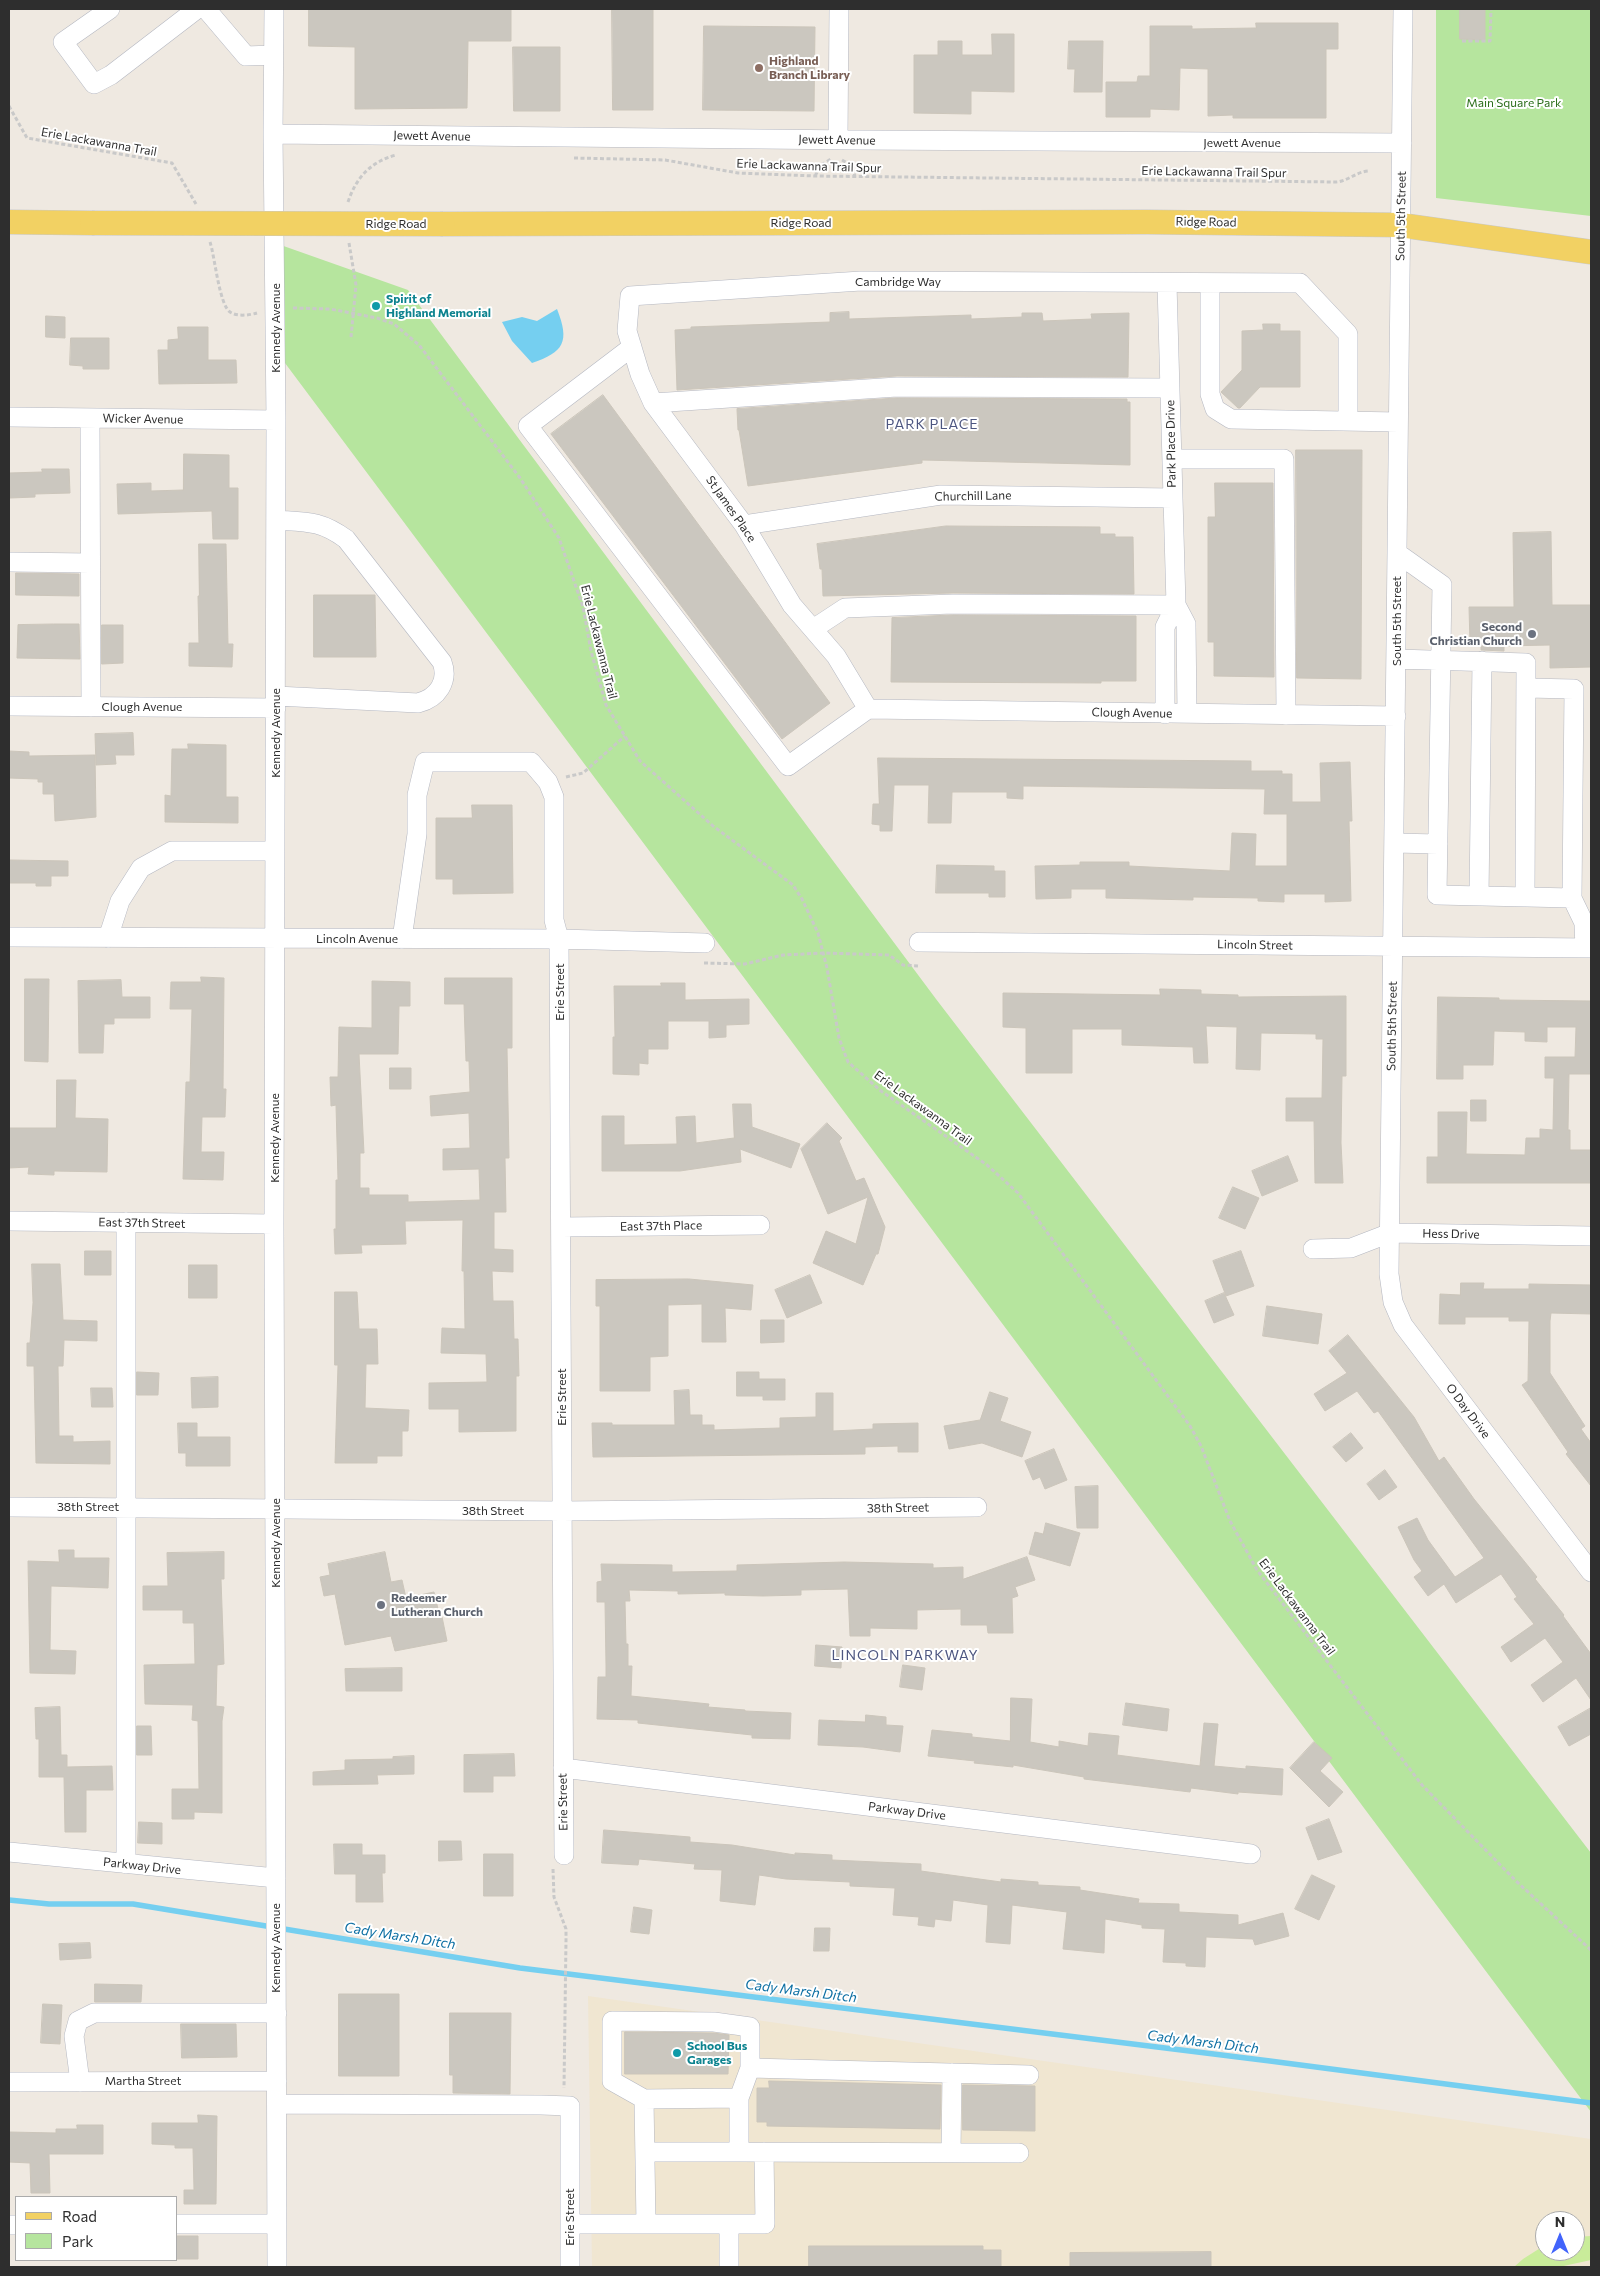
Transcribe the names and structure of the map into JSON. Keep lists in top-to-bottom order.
{
  "streets": {
    "main road": ["Ridge Road"],
    "street": [
      "Jewett Avenue",
      "South 5th Street",
      "Cambridge Way",
      "Kennedy Avenue",
      "Wicker Avenue",
      "Park Place Drive",
      "Churchill Lane",
      "St James Place",
      "Clough Avenue",
      "Lincoln Avenue",
      "Lincoln Street",
      "Erie Street",
      "East 37th Street",
      "East 37th Place",
      "Hess Drive",
      "O Day Drive",
      "38th Street",
      "Parkway Drive",
      "Martha Street"
    ],
    "path": ["Erie Lackawanna Trail", "Erie Lackawanna Trail Spur"]
  },
  "crossings": [
    ["Jewett Avenue", "South 5th Street"],
    ["Jewett Avenue", "Kennedy Avenue"],
    ["South 5th Street", "Ridge Road"],
    ["South 5th Street", "Clough Avenue"],
    ["South 5th Street", "Lincoln Street"],
    ["South 5th Street", "Hess Drive"],
    ["South 5th Street", "O Day Drive"],
    ["Cambridge Way", "Park Place Drive"],
    ["Cambridge Way", "St James Place"],
    ["Kennedy Avenue", "Wicker Avenue"],
    ["Kennedy Avenue", "Clough Avenue"],
    ["Kennedy Avenue", "Lincoln Avenue"],
    ["Kennedy Avenue", "East 37th Street"],
    ["Kennedy Avenue", "38th Street"],
    ["Kennedy Avenue", "Parkway Drive"],
    ["Kennedy Avenue", "Martha Street"],
    ["Park Place Drive", "Churchill Lane"],
    ["Park Place Drive", "Clough Avenue"],
    ["Churchill Lane", "St James Place"],
    ["St James Place", "Clough Avenue"],
    ["Lincoln Avenue", "Erie Street"],
    ["Erie Street", "East 37th Place"],
    ["Erie Street", "38th Street"],
    ["Erie Street", "Parkway Drive"],
    ["Hess Drive", "O Day Drive"]
  ],
  "districts": ["PARK PLACE", "LINCOLN PARKWAY"],
  "water": ["Cady Marsh Ditch"],
  "parks": ["Main Square Park"],
  "places": [
    "Highland Branch Library",
    "Spirit of Highland Memorial",
    "Second Christian Church",
    "Redeemer Lutheran Church",
    "School Bus Garages"
  ],
  "legend": ["Road", "Park"],
  "north": "top"
}
